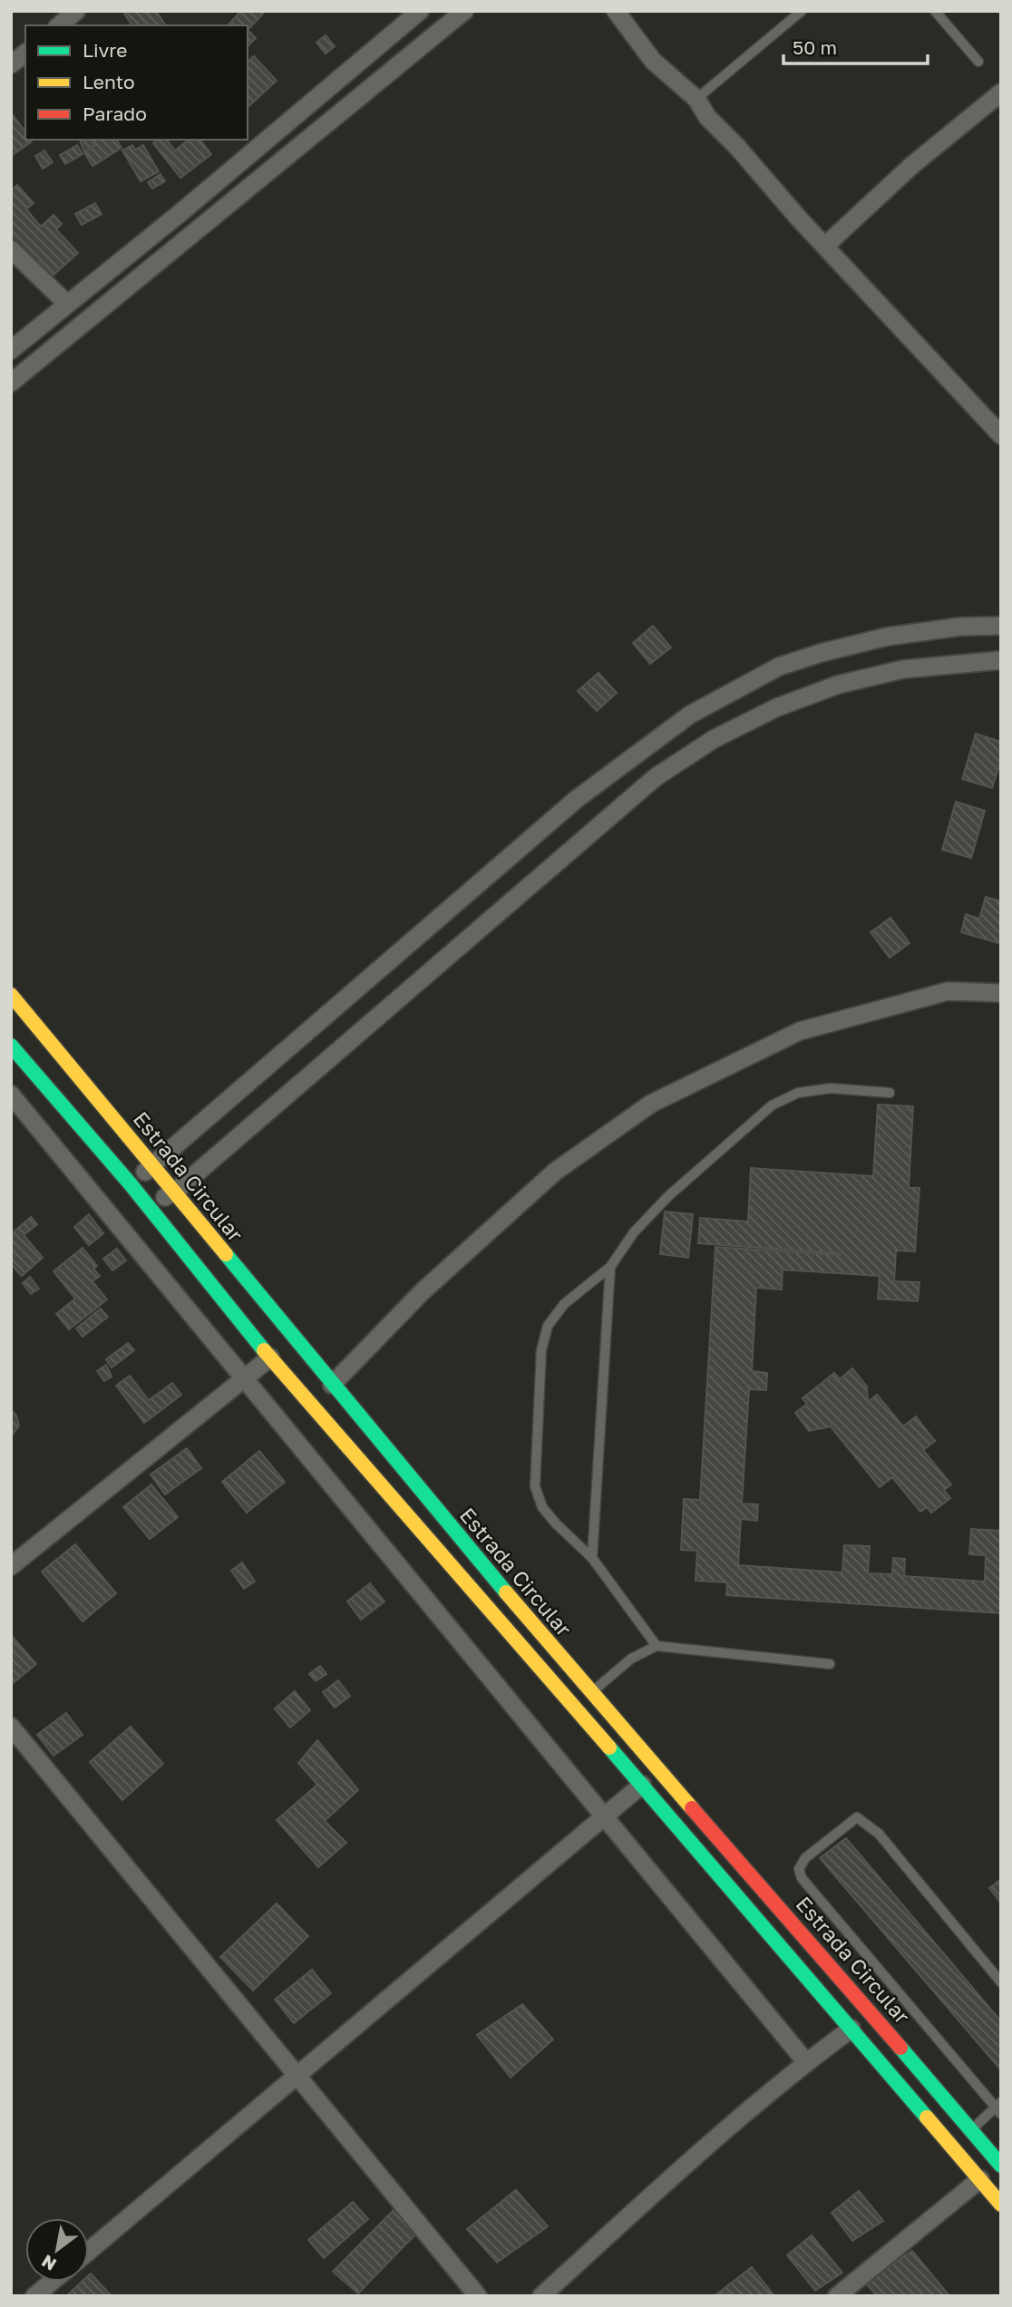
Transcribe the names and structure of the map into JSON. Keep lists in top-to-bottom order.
{
  "streets": {
    "main road": ["Estrada Circular"]
  },
  "legend": ["Livre", "Lento", "Parado"],
  "scale_bar": "50 m",
  "north": "bottom left"
}
